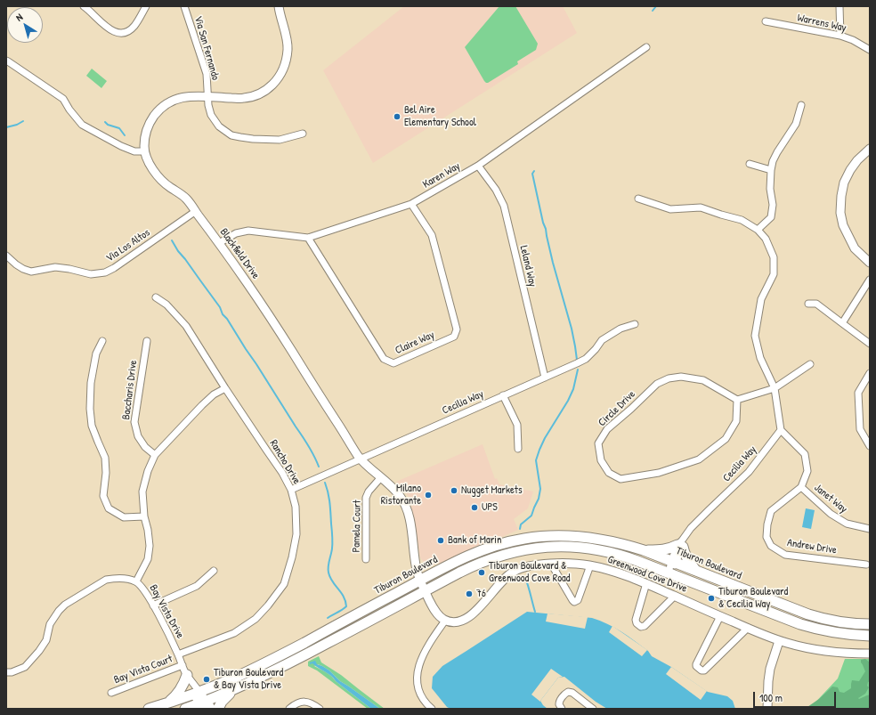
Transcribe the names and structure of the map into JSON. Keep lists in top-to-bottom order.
{
  "streets": {
    "main road": ["Tiburon Boulevard"],
    "street": [
      "Warrens Way",
      "Via San Fernando",
      "Karen Way",
      "Via Los Altos",
      "Blackfield Drive",
      "Leland Way",
      "Claire Way",
      "Baccharis Drive",
      "Cecilia Way",
      "Circle Drive",
      "Rancho Drive",
      "Janet Way",
      "Pamela Court",
      "Andrew Drive",
      "Greenwood Cove Drive",
      "Bay Vista Drive",
      "Bay Vista Court"
    ]
  },
  "crossings": [
    ["Via San Fernando", "Blackfield Drive"],
    ["Karen Way", "Blackfield Drive"],
    ["Karen Way", "Leland Way"],
    ["Karen Way", "Claire Way"],
    ["Via Los Altos", "Blackfield Drive"],
    ["Blackfield Drive", "Cecilia Way"],
    ["Blackfield Drive", "Pamela Court"],
    ["Blackfield Drive", "Tiburon Boulevard"],
    ["Leland Way", "Cecilia Way"],
    ["Cecilia Way", "Rancho Drive"],
    ["Cecilia Way", "Tiburon Boulevard"],
    ["Rancho Drive", "Bay Vista Drive"],
    ["Janet Way", "Andrew Drive"],
    ["Tiburon Boulevard", "Bay Vista Drive"],
    ["Bay Vista Drive", "Bay Vista Court"]
  ],
  "places": [
    "Bel Aire Elementary School",
    "Nugget Markets",
    "Milano Ristorante",
    "UPS",
    "Bank of Marin",
    "Tiburon Boulevard & Greenwood Cove Road",
    "76",
    "Tiburon Boulevard & Cecilia Way",
    "Tiburon Boulevard & Bay Vista Drive"
  ],
  "scale_bar": "100 m",
  "north": "top left"
}
